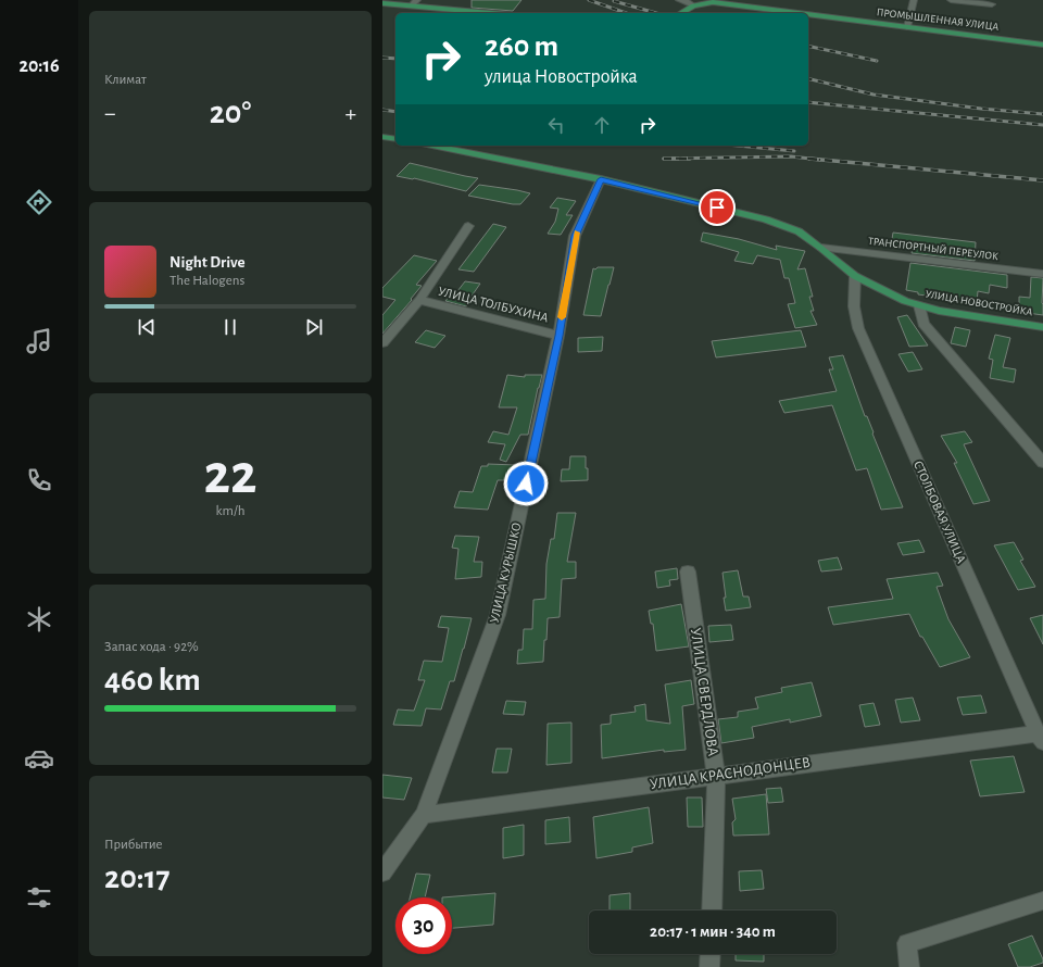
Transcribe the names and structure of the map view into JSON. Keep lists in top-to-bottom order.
{
  "streets": {
    "main road": ["ПРОМЫШЛЕННАЯ УЛИЦА", "УЛИЦА НОВОСТРОЙКА"],
    "street": [
      "ТРАНСПОРТНЫЙ ПЕРЕУЛОК",
      "УЛИЦА ТОЛБУХИНА",
      "СТОЛБОВАЯ УЛИЦА",
      "УЛИЦА КУРЫШКО",
      "УЛИЦА СВЕРДЛОВА",
      "УЛИЦА КРАСНОДОНЦЕВ"
    ]
  },
  "crossings": [
    ["ТРАНСПОРТНЫЙ ПЕРЕУЛОК", "УЛИЦА НОВОСТРОЙКА"],
    ["УЛИЦА НОВОСТРОЙКА", "СТОЛБОВАЯ УЛИЦА"],
    ["УЛИЦА НОВОСТРОЙКА", "УЛИЦА КУРЫШКО"],
    ["УЛИЦА ТОЛБУХИНА", "УЛИЦА КУРЫШКО"],
    ["СТОЛБОВАЯ УЛИЦА", "УЛИЦА КРАСНОДОНЦЕВ"],
    ["УЛИЦА КУРЫШКО", "УЛИЦА КРАСНОДОНЦЕВ"],
    ["УЛИЦА СВЕРДЛОВА", "УЛИЦА КРАСНОДОНЦЕВ"]
  ],
  "page": {
    "tabs": "20:16",
    "tile": [
      "Климат",
      ["22", "km/h"],
      ["Запас хода · 92%", "460 km"],
      ["Прибытие", "20:17"]
    ],
    "turn": ["260 m", "улица Новостройка"],
    "heat": ["−", "20°", "+"],
    "song": ["Night Drive", "The Halogens"],
    "limit": "30",
    "trip": "20:17 · 1 мин · 340 m"
  }
}
